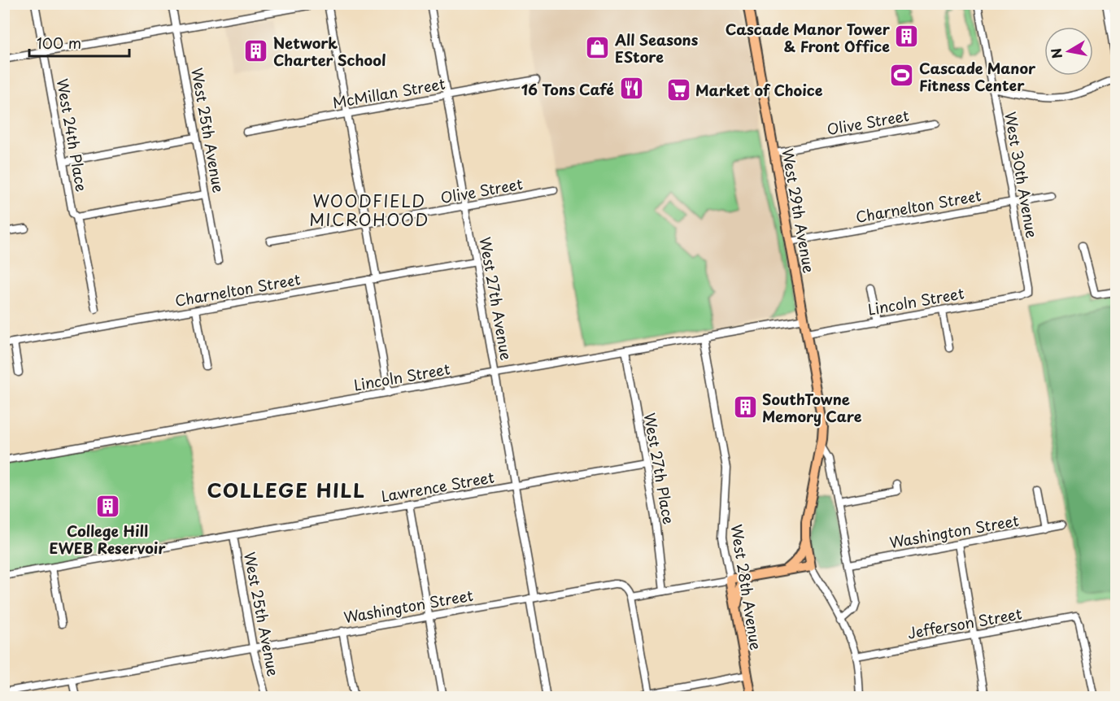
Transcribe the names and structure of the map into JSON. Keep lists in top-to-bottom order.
{
  "streets": {
    "main road": ["West 29th Avenue", "West 28th Avenue"],
    "street": [
      "McMillan Street",
      "Olive Street",
      "West 25th Avenue",
      "West 24th Place",
      "West 30th Avenue",
      "Charnelton Street",
      "West 27th Avenue",
      "Lincoln Street",
      "West 27th Place",
      "Lawrence Street",
      "Washington Street",
      "Jefferson Street"
    ]
  },
  "crossings": [
    ["McMillan Street", "West 27th Avenue"],
    ["Olive Street", "West 29th Avenue"],
    ["Olive Street", "West 27th Avenue"],
    ["West 25th Avenue", "Lawrence Street"],
    ["West 25th Avenue", "Washington Street"],
    ["West 30th Avenue", "Charnelton Street"],
    ["West 30th Avenue", "Lincoln Street"],
    ["Charnelton Street", "West 29th Avenue"],
    ["Charnelton Street", "West 27th Avenue"],
    ["West 29th Avenue", "Lincoln Street"],
    ["West 27th Avenue", "Lincoln Street"],
    ["West 27th Avenue", "Lawrence Street"],
    ["West 27th Avenue", "Washington Street"],
    ["Lincoln Street", "West 27th Place"],
    ["Lincoln Street", "West 28th Avenue"],
    ["West 27th Place", "Lawrence Street"]
  ],
  "districts": ["WOODFIELD MICROHOOD", "COLLEGE HILL"],
  "places": {
    "building": [
      "Cascade Manor Tower & Front Office",
      "Network Charter School",
      "SouthTowne Memory Care",
      "College Hill EWEB Reservoir"
    ],
    "shop": ["All Seasons EStore"],
    "sports": ["Cascade Manor Fitness Center"],
    "restaurant": ["16 Tons Café"],
    "supermarket": ["Market of Choice"]
  },
  "scale_bar": "100 m",
  "north": "left"
}
